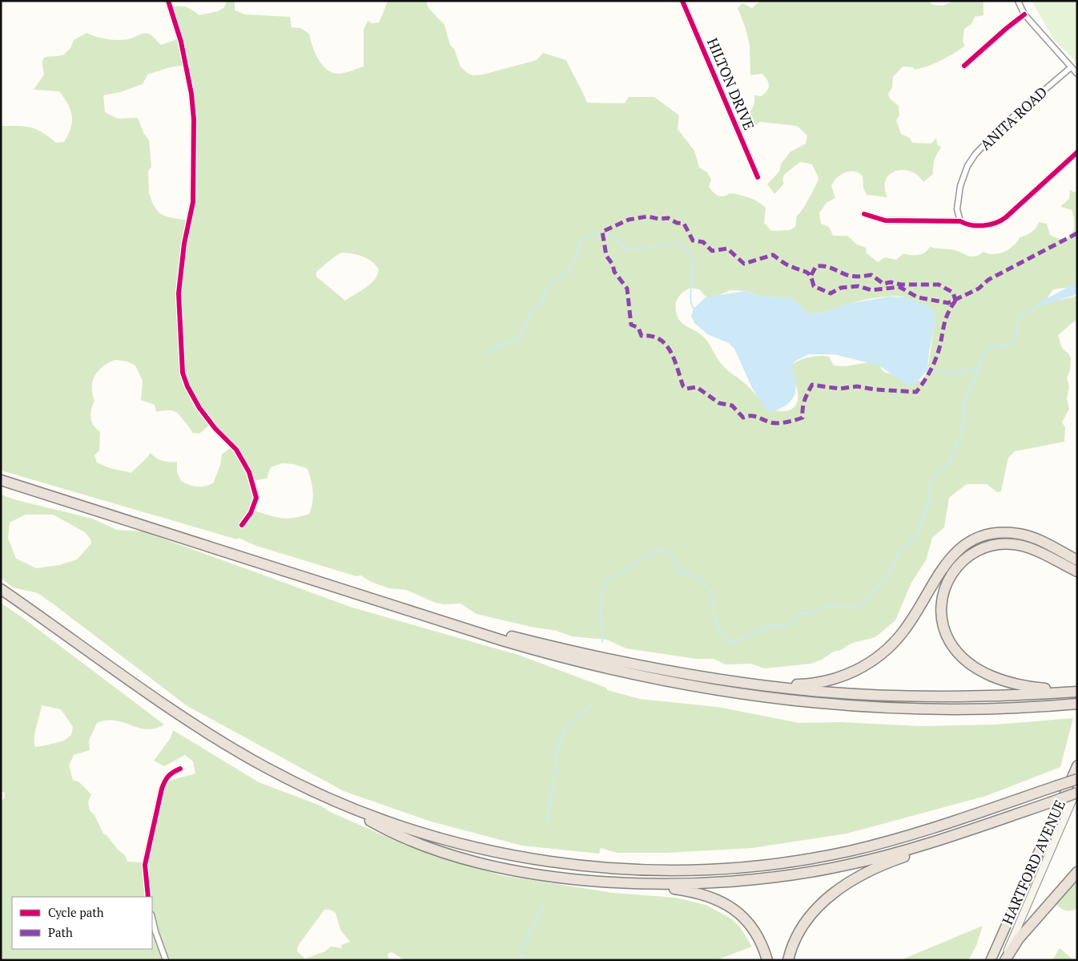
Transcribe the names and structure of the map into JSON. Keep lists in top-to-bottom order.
{
  "streets": {
    "highway": ["HARTFORD AVENUE"],
    "street": ["HILTON DRIVE", "ANITA ROAD"]
  },
  "legend": ["Cycle path", "Path"]
}
